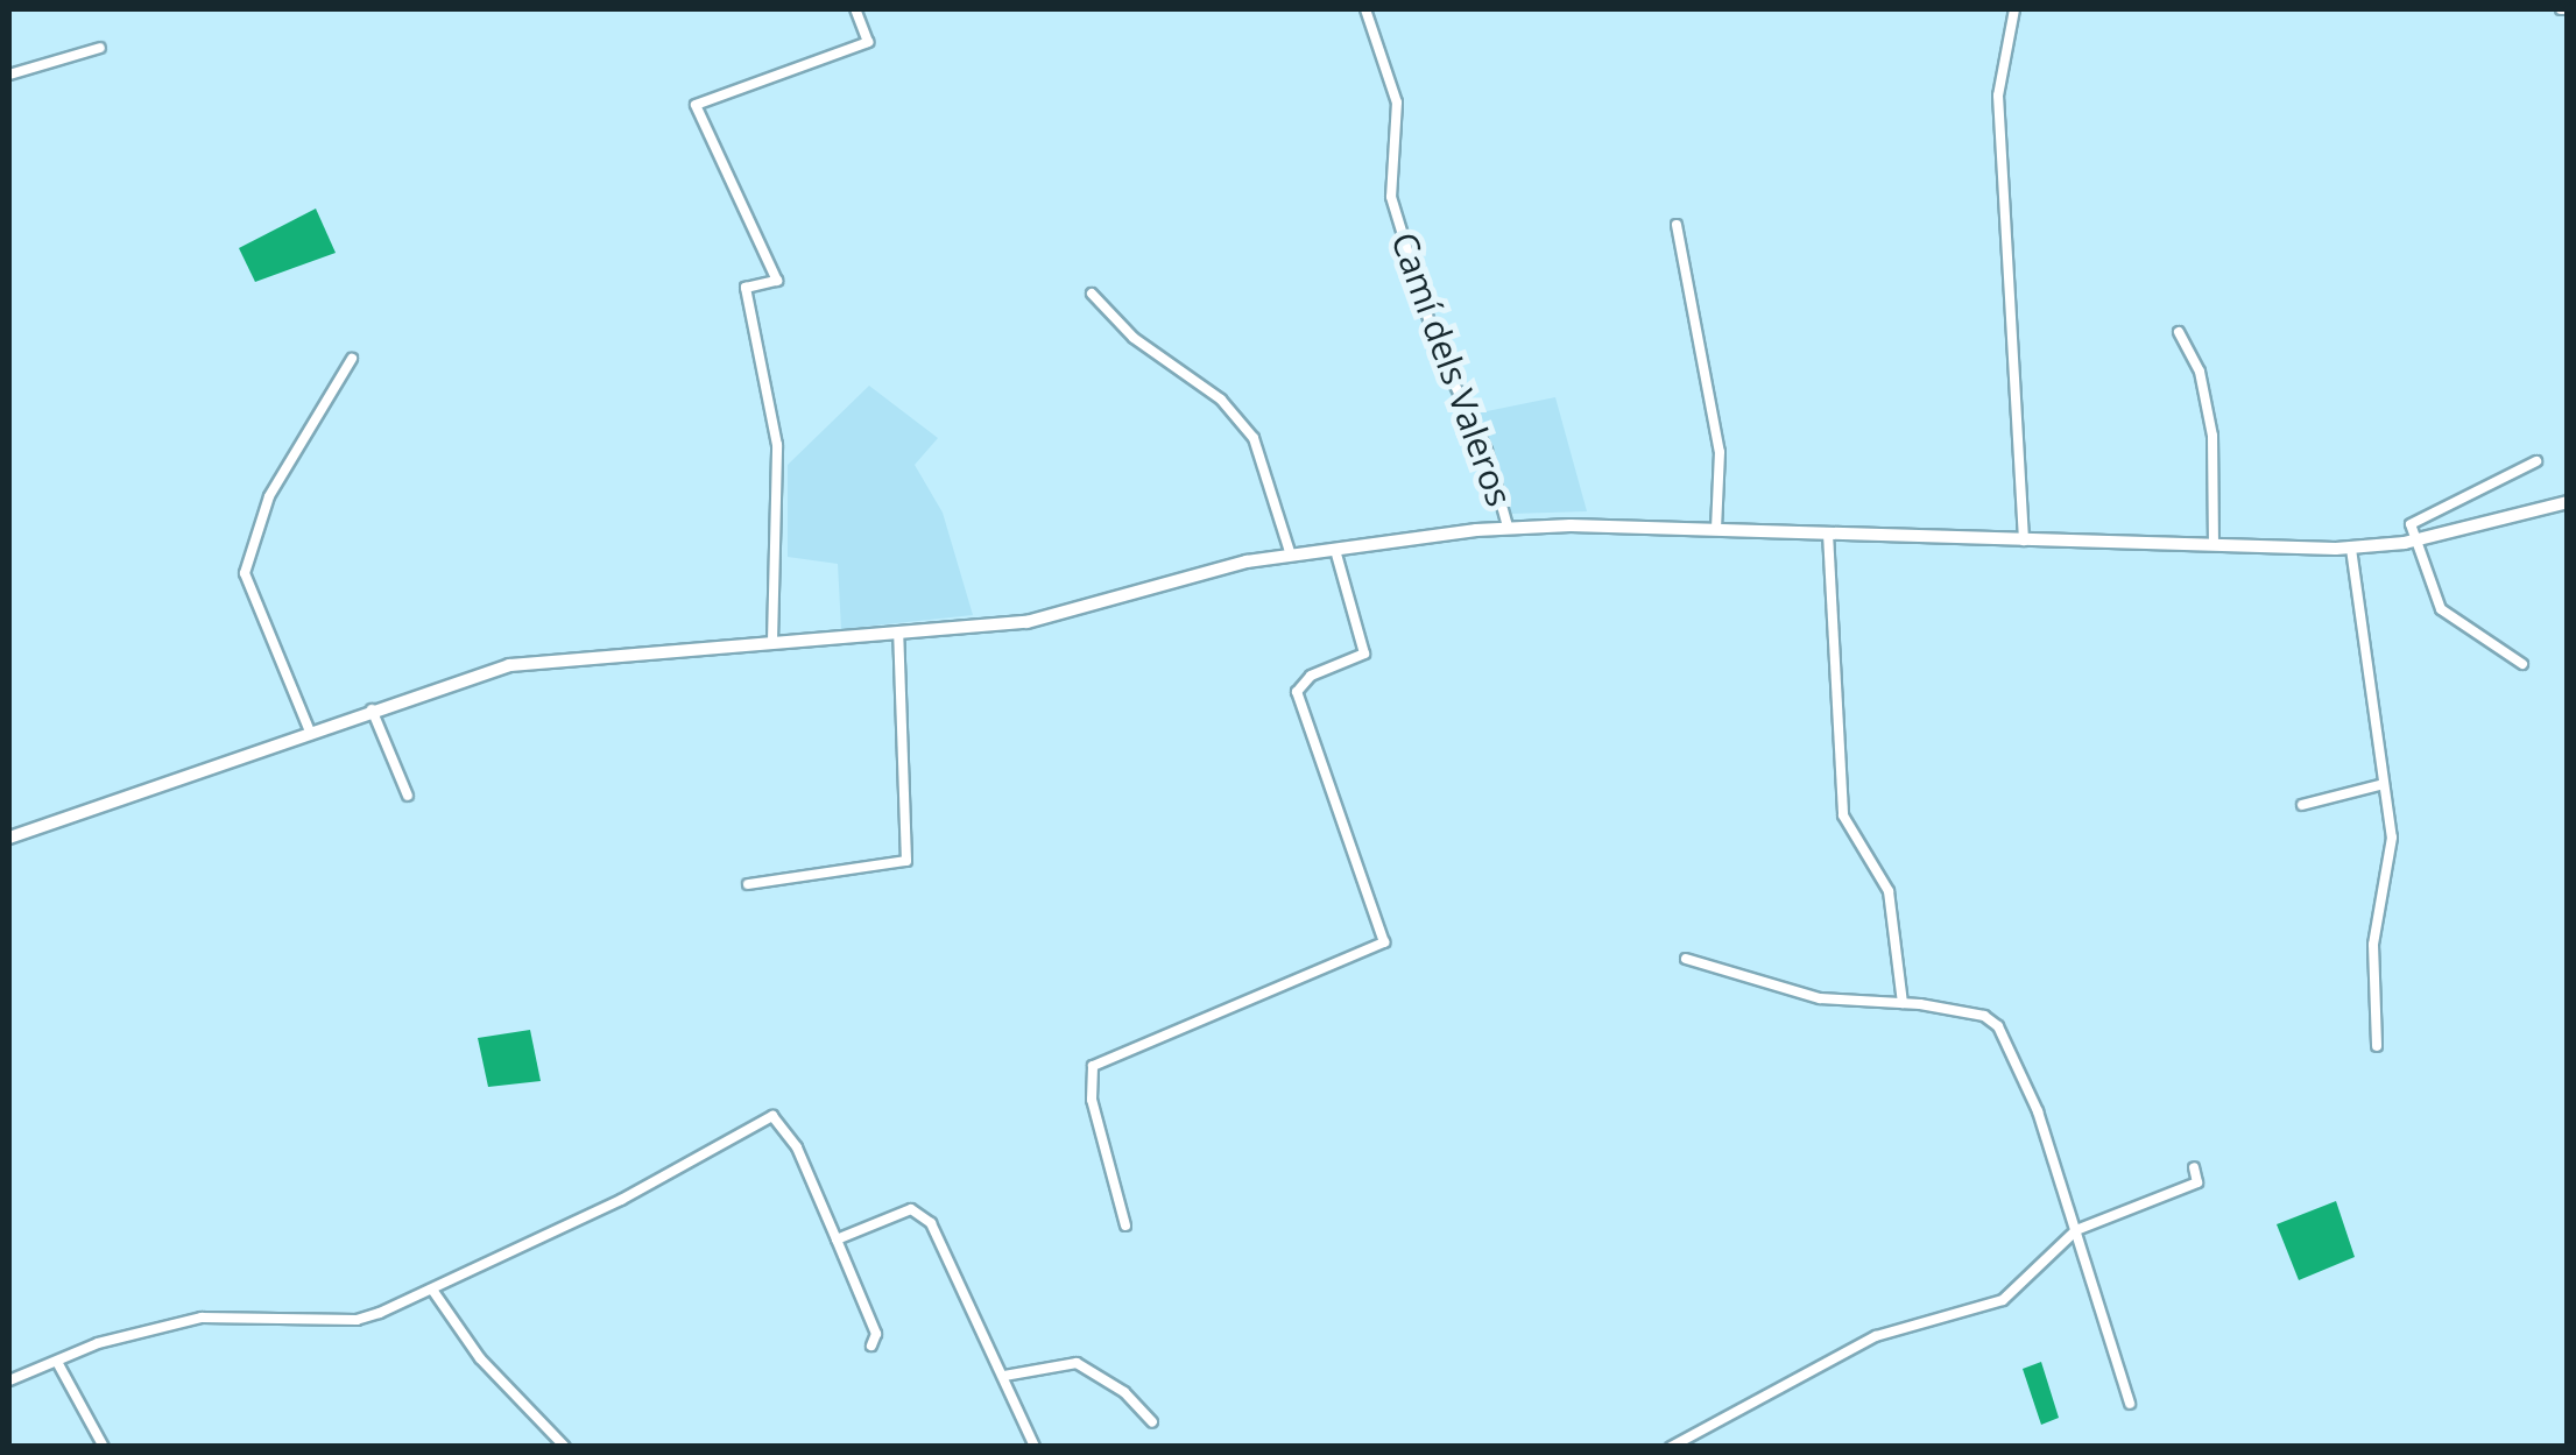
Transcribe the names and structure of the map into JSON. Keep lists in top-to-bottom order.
{
  "streets": {
    "street": ["Camí dels Valeros"]
  }
}
